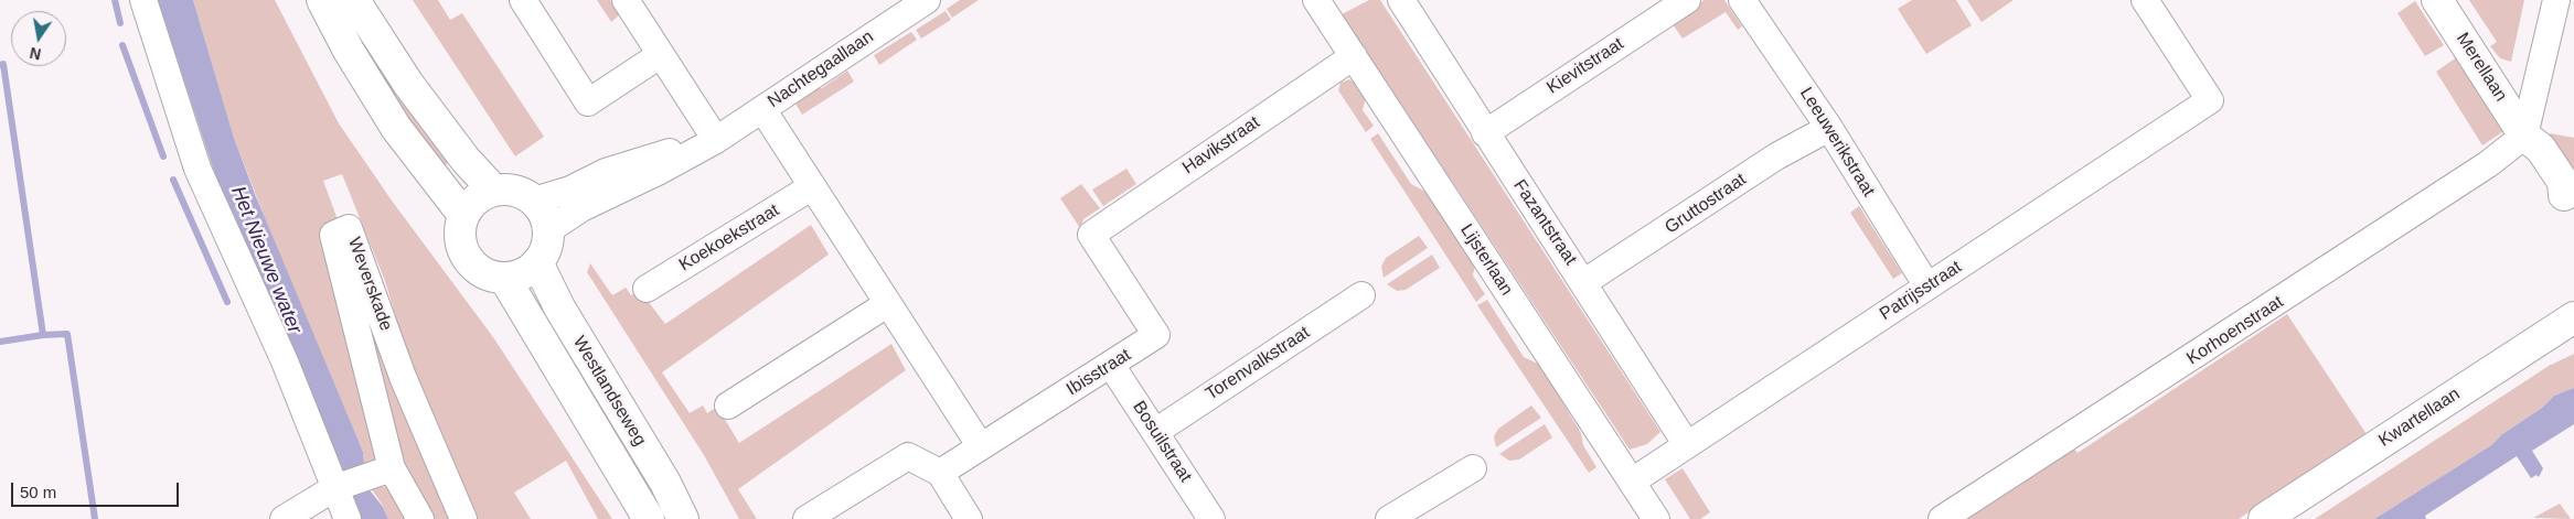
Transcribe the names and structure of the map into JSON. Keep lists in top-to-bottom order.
{
  "streets": {
    "main road": ["Merellaan", "Westlandseweg", "Kwartellaan"],
    "street": [
      "Kievitstraat",
      "Nachtegaallaan",
      "Leeuwerikstraat",
      "Havikstraat",
      "Gruttostraat",
      "Fazantstraat",
      "Koekoekstraat",
      "Lijsterlaan",
      "Weverskade",
      "Patrijsstraat",
      "Korhoenstraat",
      "Torenvalkstraat",
      "Ibisstraat",
      "Bosuilstraat"
    ]
  },
  "crossings": [
    ["Kievitstraat", "Fazantstraat"],
    ["Merellaan", "Korhoenstraat"],
    ["Nachtegaallaan", "Westlandseweg"],
    ["Leeuwerikstraat", "Gruttostraat"],
    ["Leeuwerikstraat", "Patrijsstraat"],
    ["Havikstraat", "Lijsterlaan"],
    ["Havikstraat", "Ibisstraat"],
    ["Gruttostraat", "Fazantstraat"],
    ["Fazantstraat", "Patrijsstraat"],
    ["Lijsterlaan", "Patrijsstraat"],
    ["Torenvalkstraat", "Bosuilstraat"],
    ["Ibisstraat", "Bosuilstraat"]
  ],
  "water": ["Het Nieuwe water"],
  "scale_bar": "50 m",
  "north": "bottom"
}
